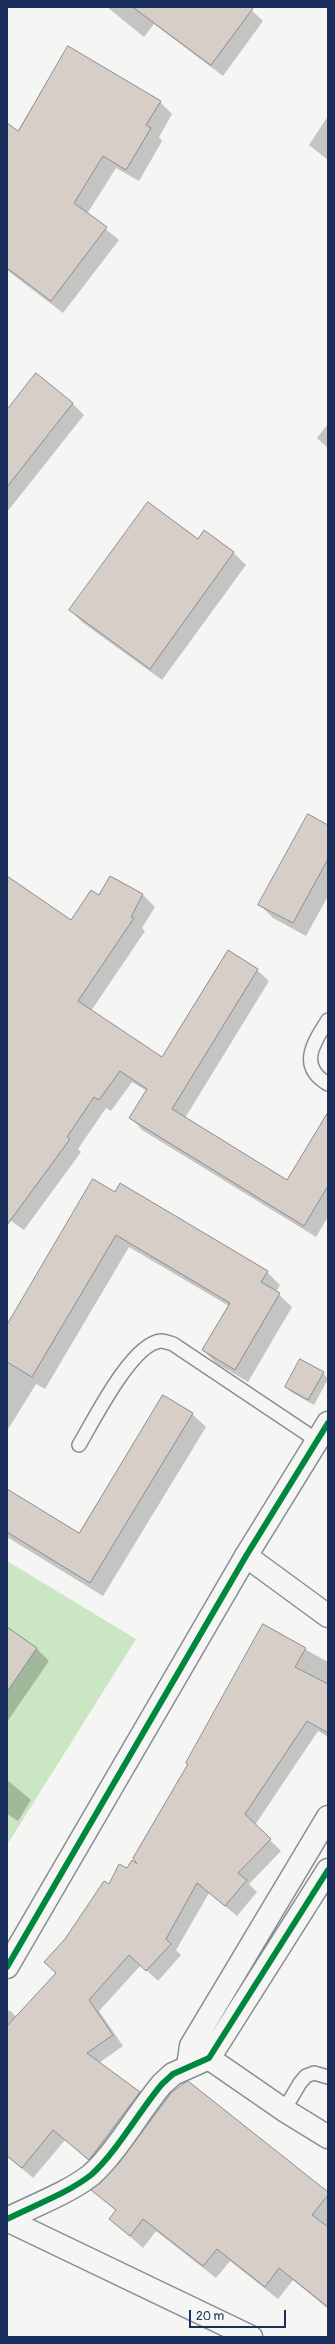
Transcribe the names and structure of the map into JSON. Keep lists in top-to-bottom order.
{
  "scale_bar": "20 m"
}
